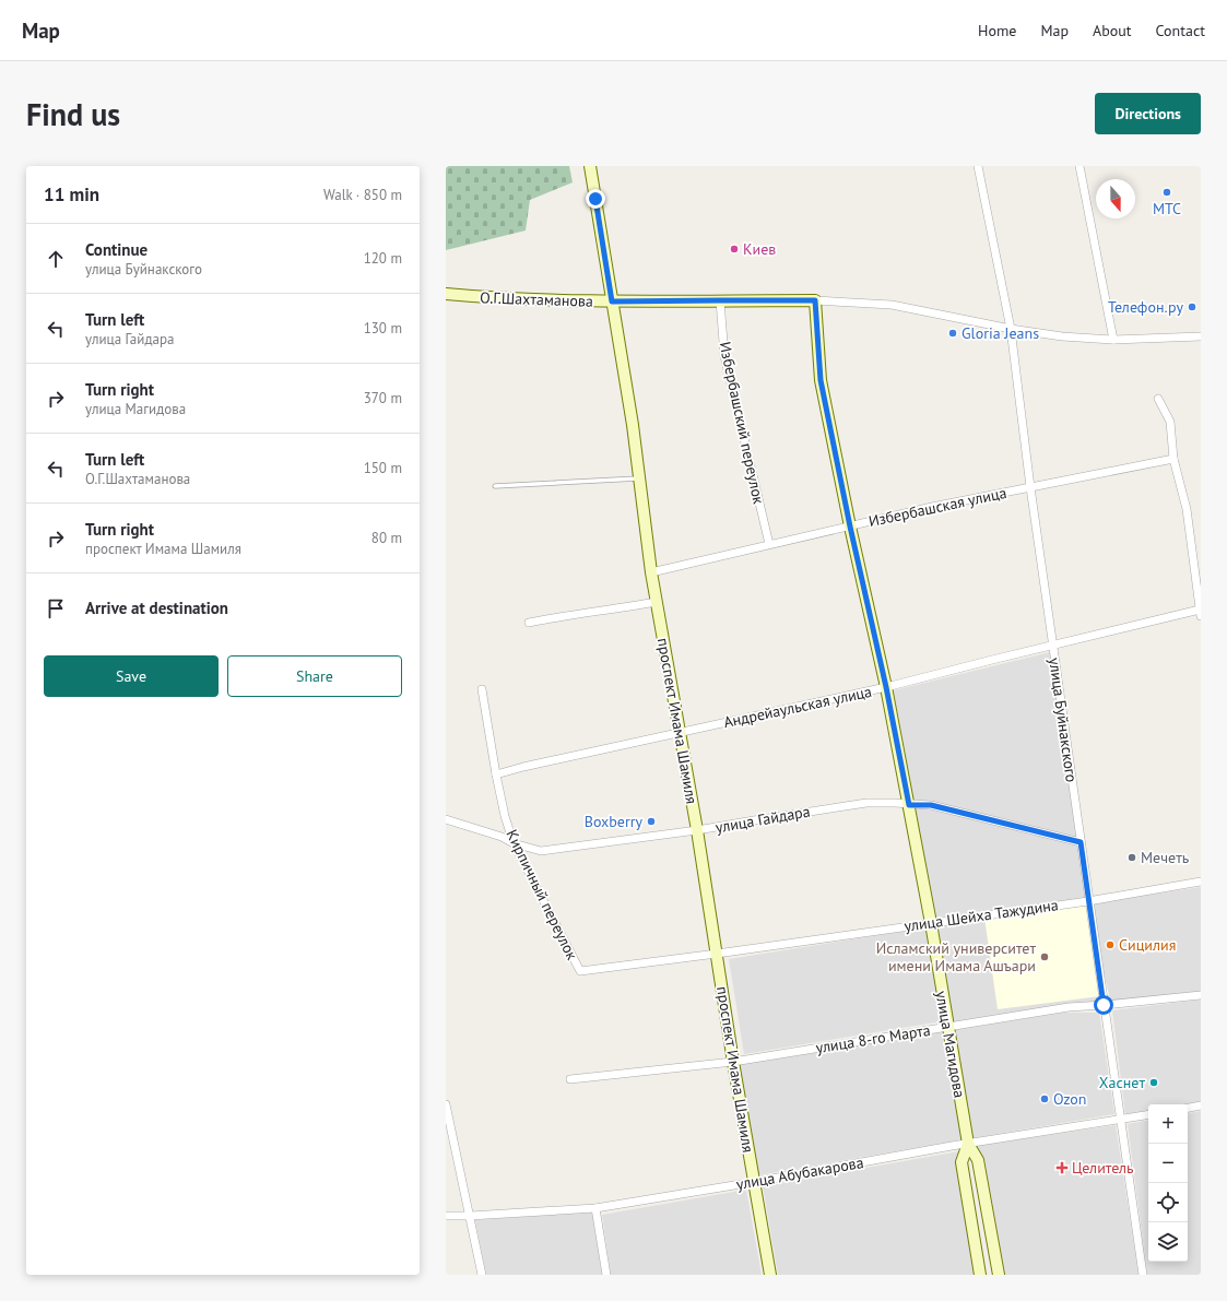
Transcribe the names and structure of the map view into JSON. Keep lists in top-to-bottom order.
{
  "streets": {
    "main road": ["О.Г.Шахтаманова", "проспект Имама Шамиля", "улица Магидова"],
    "street": [
      "Избербашский переулок",
      "Избербашская улица",
      "Андрейаульская улица",
      "улица Буйнакского",
      "улица Гайдара",
      "Кирпичный переулок",
      "улица Шейха Тажудина",
      "улица 8-го Марта",
      "улица Абубакарова"
    ]
  },
  "crossings": [
    ["О.Г.Шахтаманова", "Избербашский переулок"],
    ["О.Г.Шахтаманова", "улица Буйнакского"],
    ["О.Г.Шахтаманова", "проспект Имама Шамиля"],
    ["О.Г.Шахтаманова", "улица Магидова"],
    ["Избербашский переулок", "Избербашская улица"],
    ["Избербашская улица", "улица Буйнакского"],
    ["Избербашская улица", "проспект Имама Шамиля"],
    ["Избербашская улица", "улица Магидова"],
    ["Андрейаульская улица", "улица Буйнакского"],
    ["Андрейаульская улица", "проспект Имама Шамиля"],
    ["Андрейаульская улица", "Кирпичный переулок"],
    ["Андрейаульская улица", "улица Магидова"],
    ["улица Буйнакского", "улица Гайдара"],
    ["улица Буйнакского", "улица Шейха Тажудина"],
    ["улица Буйнакского", "улица 8-го Марта"],
    ["улица Буйнакского", "улица Абубакарова"],
    ["проспект Имама Шамиля", "улица Гайдара"],
    ["проспект Имама Шамиля", "улица Шейха Тажудина"],
    ["проспект Имама Шамиля", "улица 8-го Марта"],
    ["проспект Имама Шамиля", "улица Абубакарова"],
    ["улица Гайдара", "Кирпичный переулок"],
    ["улица Гайдара", "улица Магидова"],
    ["Кирпичный переулок", "улица Шейха Тажудина"],
    ["улица Шейха Тажудина", "улица Магидова"],
    ["улица 8-го Марта", "улица Магидова"],
    ["улица Магидова", "улица Абубакарова"]
  ],
  "places": {
    "other": [
      "МТС",
      "Киев",
      "Телефон.ру",
      "Gloria Jeans",
      "Boxberry",
      "Мечеть",
      "Сицилия",
      "Исламский университет имени Имама Ашъари",
      "Хаснет",
      "Ozon"
    ],
    "health": ["Целитель"]
  },
  "north": "bottom",
  "page": {
    "header": "Map",
    "nav": [
      "Home",
      "Map",
      "About",
      "Contact"
    ],
    "buttons": [
      "Directions",
      ["Save", "Share"]
    ],
    "title": "Find us",
    "heading": ["11 min", "Walk · 850 m"],
    "list": [
      ["Continue", "улица Буйнакского", "120 m"],
      ["Turn left", "улица Гайдара", "130 m"],
      ["Turn right", "улица Магидова", "370 m"],
      ["Turn left", "О.Г.Шахтаманова", "150 m"],
      ["Turn right", "проспект Имама Шамиля", "80 m"],
      "Arrive at destination"
    ],
    "map_buttons": ["+", "−"]
  }
}
